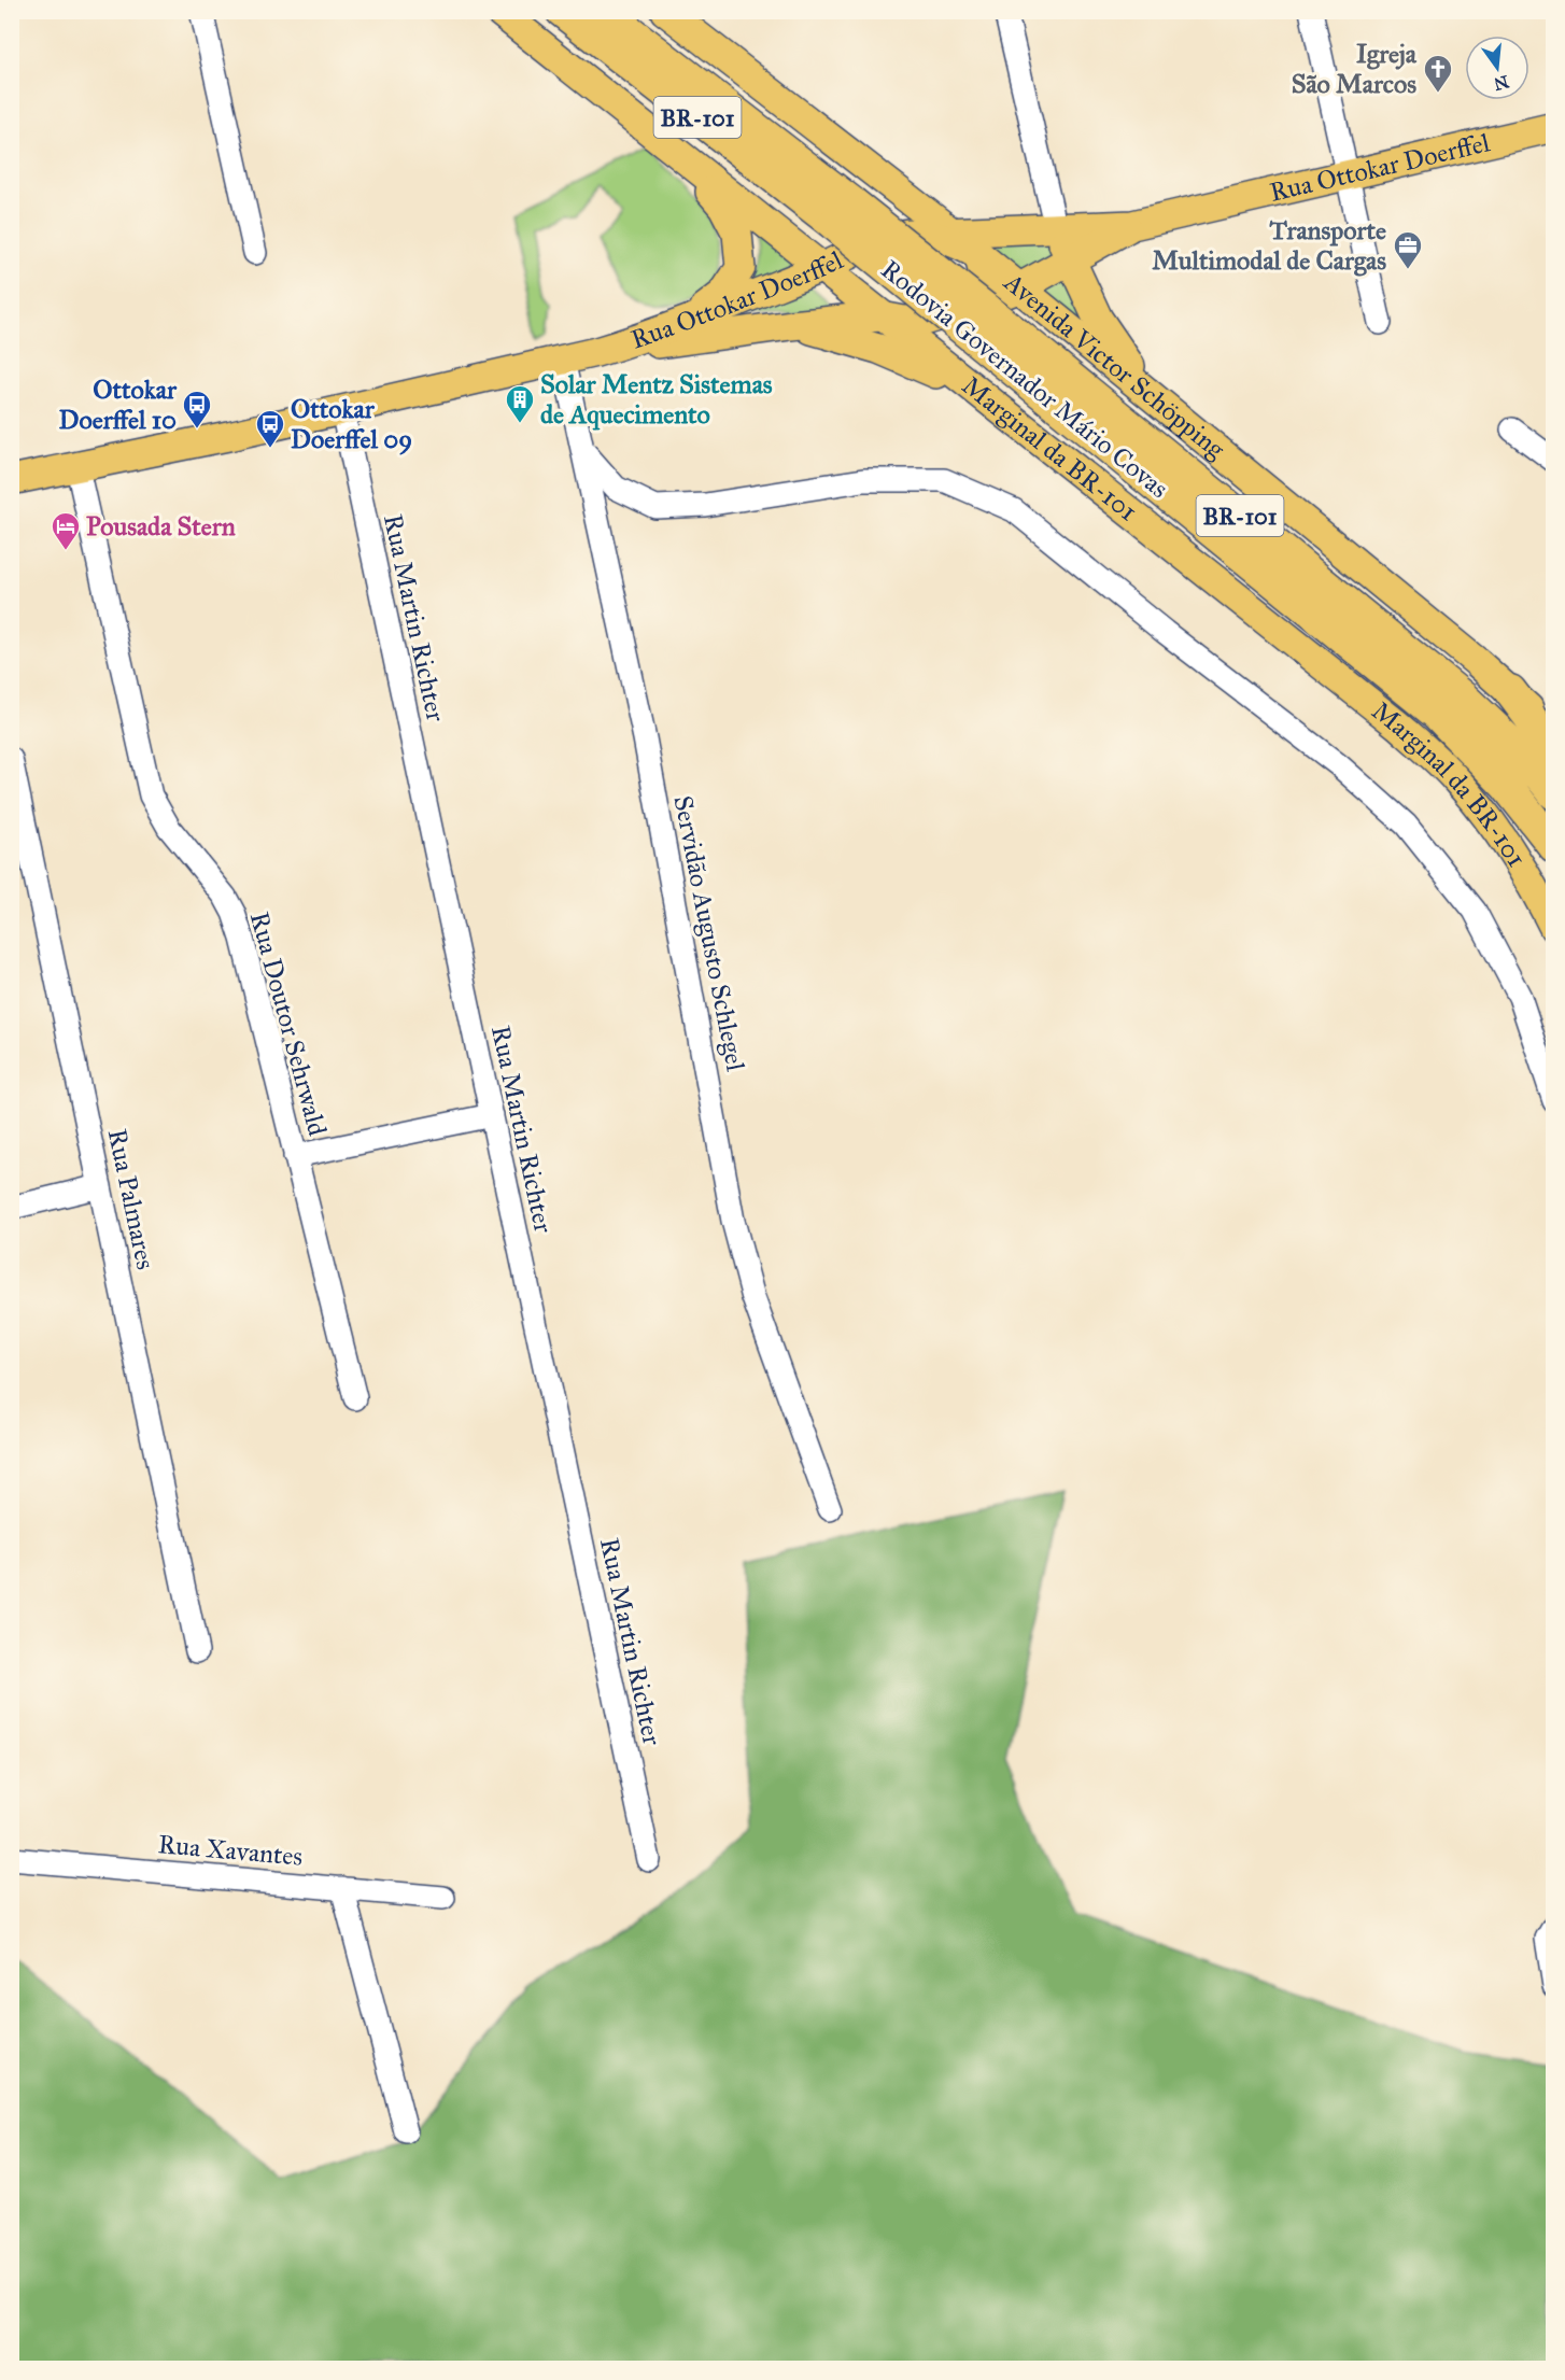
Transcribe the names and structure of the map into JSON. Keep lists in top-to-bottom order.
{
  "streets": {
    "highway": ["BR-101", "Rodovia Governador Mário Covas"],
    "main road": ["Rua Ottokar Doerffel", "Avenida Victor Schöpping", "Marginal da BR-101"],
    "street": [
      "Rua Martin Richter",
      "Servidão Augusto Schlegel",
      "Rua Doutor Sehrwald",
      "Rua Palmares",
      "Rua Xavantes"
    ]
  },
  "crossings": [
    ["Rua Ottokar Doerffel", "Avenida Victor Schöpping"],
    ["Rua Ottokar Doerffel", "Marginal da BR-101"],
    ["Rua Ottokar Doerffel", "Rua Martin Richter"],
    ["Rua Ottokar Doerffel", "Servidão Augusto Schlegel"],
    ["Rua Ottokar Doerffel", "Rua Doutor Sehrwald"],
    ["Avenida Victor Schöpping", "Marginal da BR-101"]
  ],
  "places": {
    "church": ["Igreja São Marcos"],
    "office": ["Transporte Multimodal de Cargas"],
    "building": ["Solar Mentz Sistemas de Aquecimento"],
    "bus stop": ["Ottokar Doerffel 10", "Ottokar Doerffel 09"],
    "hotel": ["Pousada Stern"]
  },
  "north": "bottom"
}
